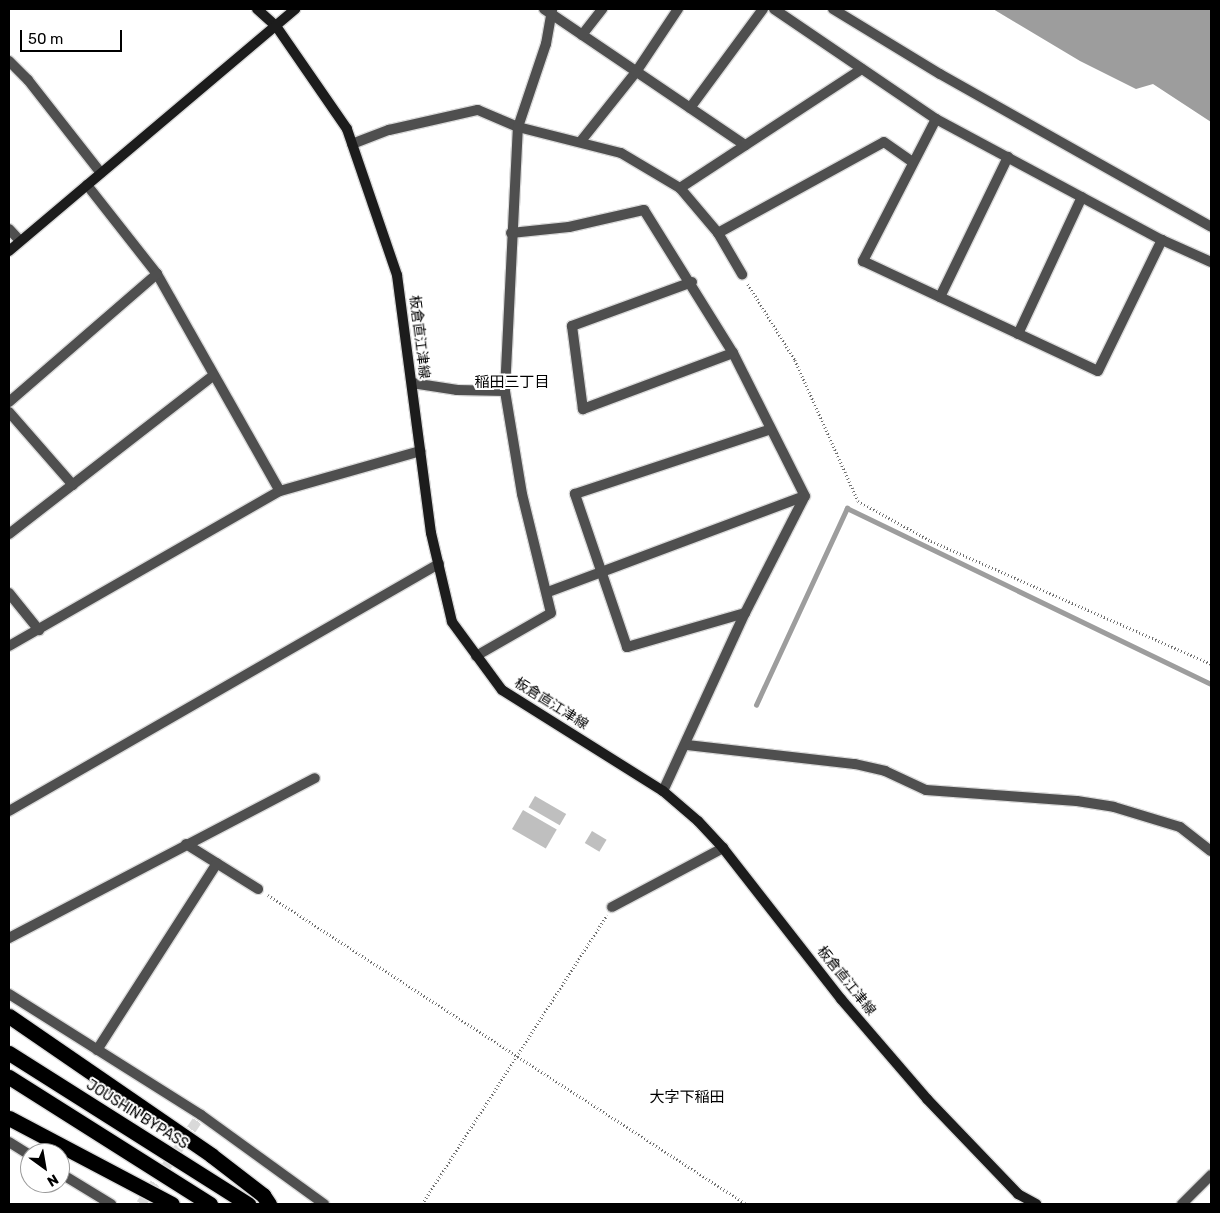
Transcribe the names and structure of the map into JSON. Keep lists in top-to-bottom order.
{
  "streets": {
    "highway": ["JOUSHIN BYPASS"],
    "main road": ["板倉直江津線"]
  },
  "districts": ["稲田三丁目", "大字下稲田"],
  "scale_bar": "50 m",
  "north": "bottom right"
}
